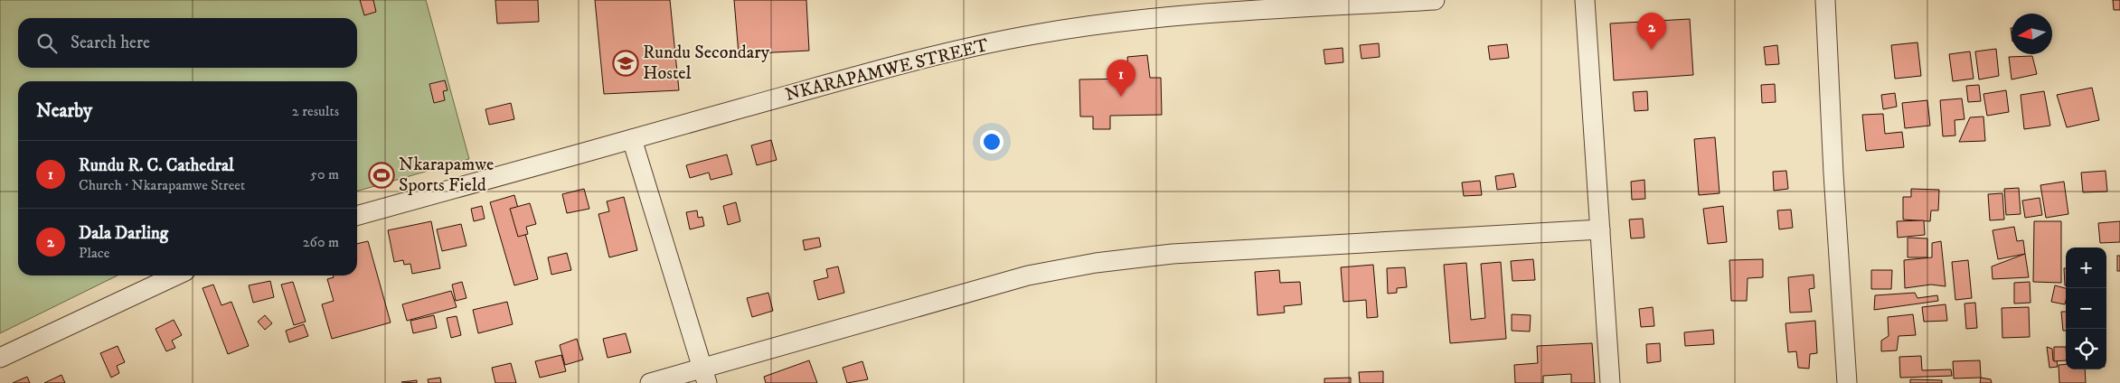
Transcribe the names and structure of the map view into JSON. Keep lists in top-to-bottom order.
{
  "streets": {
    "street": ["NKARAPAMWE STREET"]
  },
  "places": {
    "school or university": ["Rundu Secondary Hostel"],
    "sports": ["Nkarapamwe Sports Field"]
  },
  "north": "left",
  "page": {
    "pins": ["2", "1"],
    "search": "Search here",
    "heading": ["Nearby", "2 results"],
    "list": [
      {
        "mark": "1",
        "name": "Rundu R. C. Cathedral",
        "note": "Church · Nkarapamwe Street",
        "value": "50 m"
      },
      {
        "mark": "2",
        "name": "Dala Darling",
        "note": "Place",
        "value": "260 m"
      }
    ],
    "map_buttons": ["+", "−"]
  }
}
